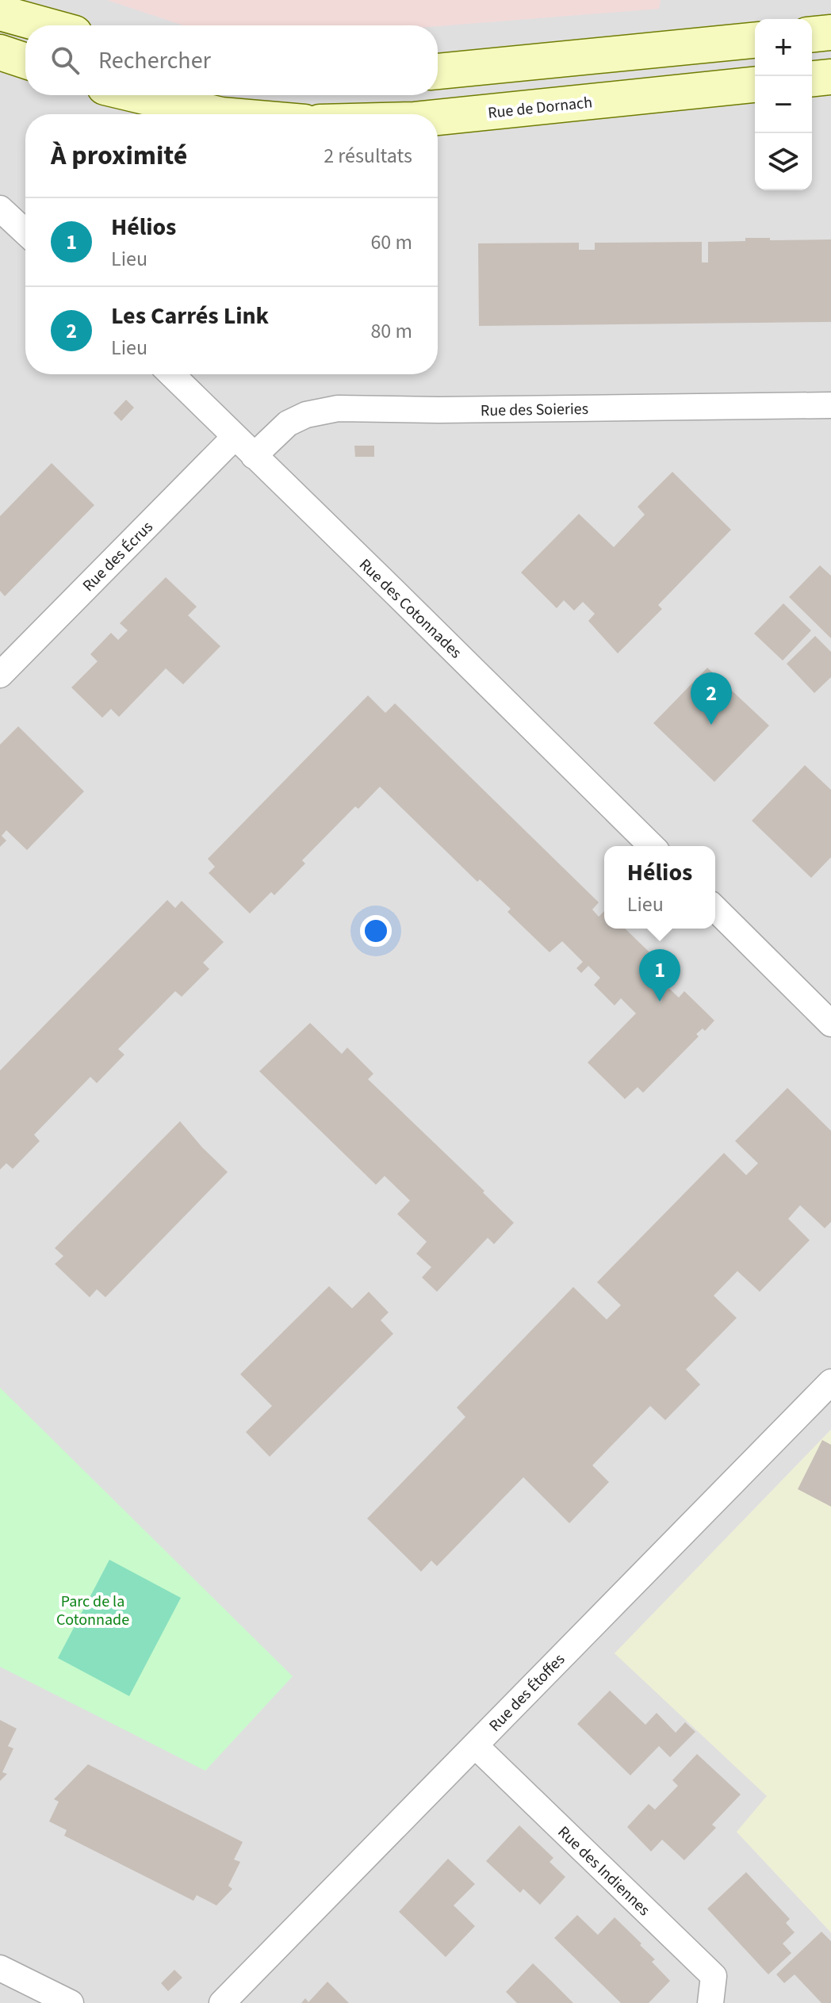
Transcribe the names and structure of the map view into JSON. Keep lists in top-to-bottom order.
{
  "streets": {
    "main road": ["Rue de Dornach"],
    "street": [
      "Rue des Soieries",
      "Rue des Écrus",
      "Rue des Cotonnades",
      "Rue des Étoffes",
      "Rue des Indiennes"
    ]
  },
  "crossings": [
    ["Rue des Soieries", "Rue des Cotonnades"],
    ["Rue des Écrus", "Rue des Cotonnades"],
    ["Rue des Étoffes", "Rue des Indiennes"]
  ],
  "parks": ["Parc de la Cotonnade"],
  "page": {
    "map_buttons": ["+", "−"],
    "search": "Rechercher",
    "heading": ["À proximité", "2 résultats"],
    "list": [
      {
        "mark": "1",
        "name": "Hélios",
        "note": "Lieu",
        "value": "60 m"
      },
      {
        "mark": "2",
        "name": "Les Carrés Link",
        "note": "Lieu",
        "value": "80 m"
      }
    ],
    "pins": ["2", "1"],
    "popup": ["Hélios", "Lieu"]
  }
}
